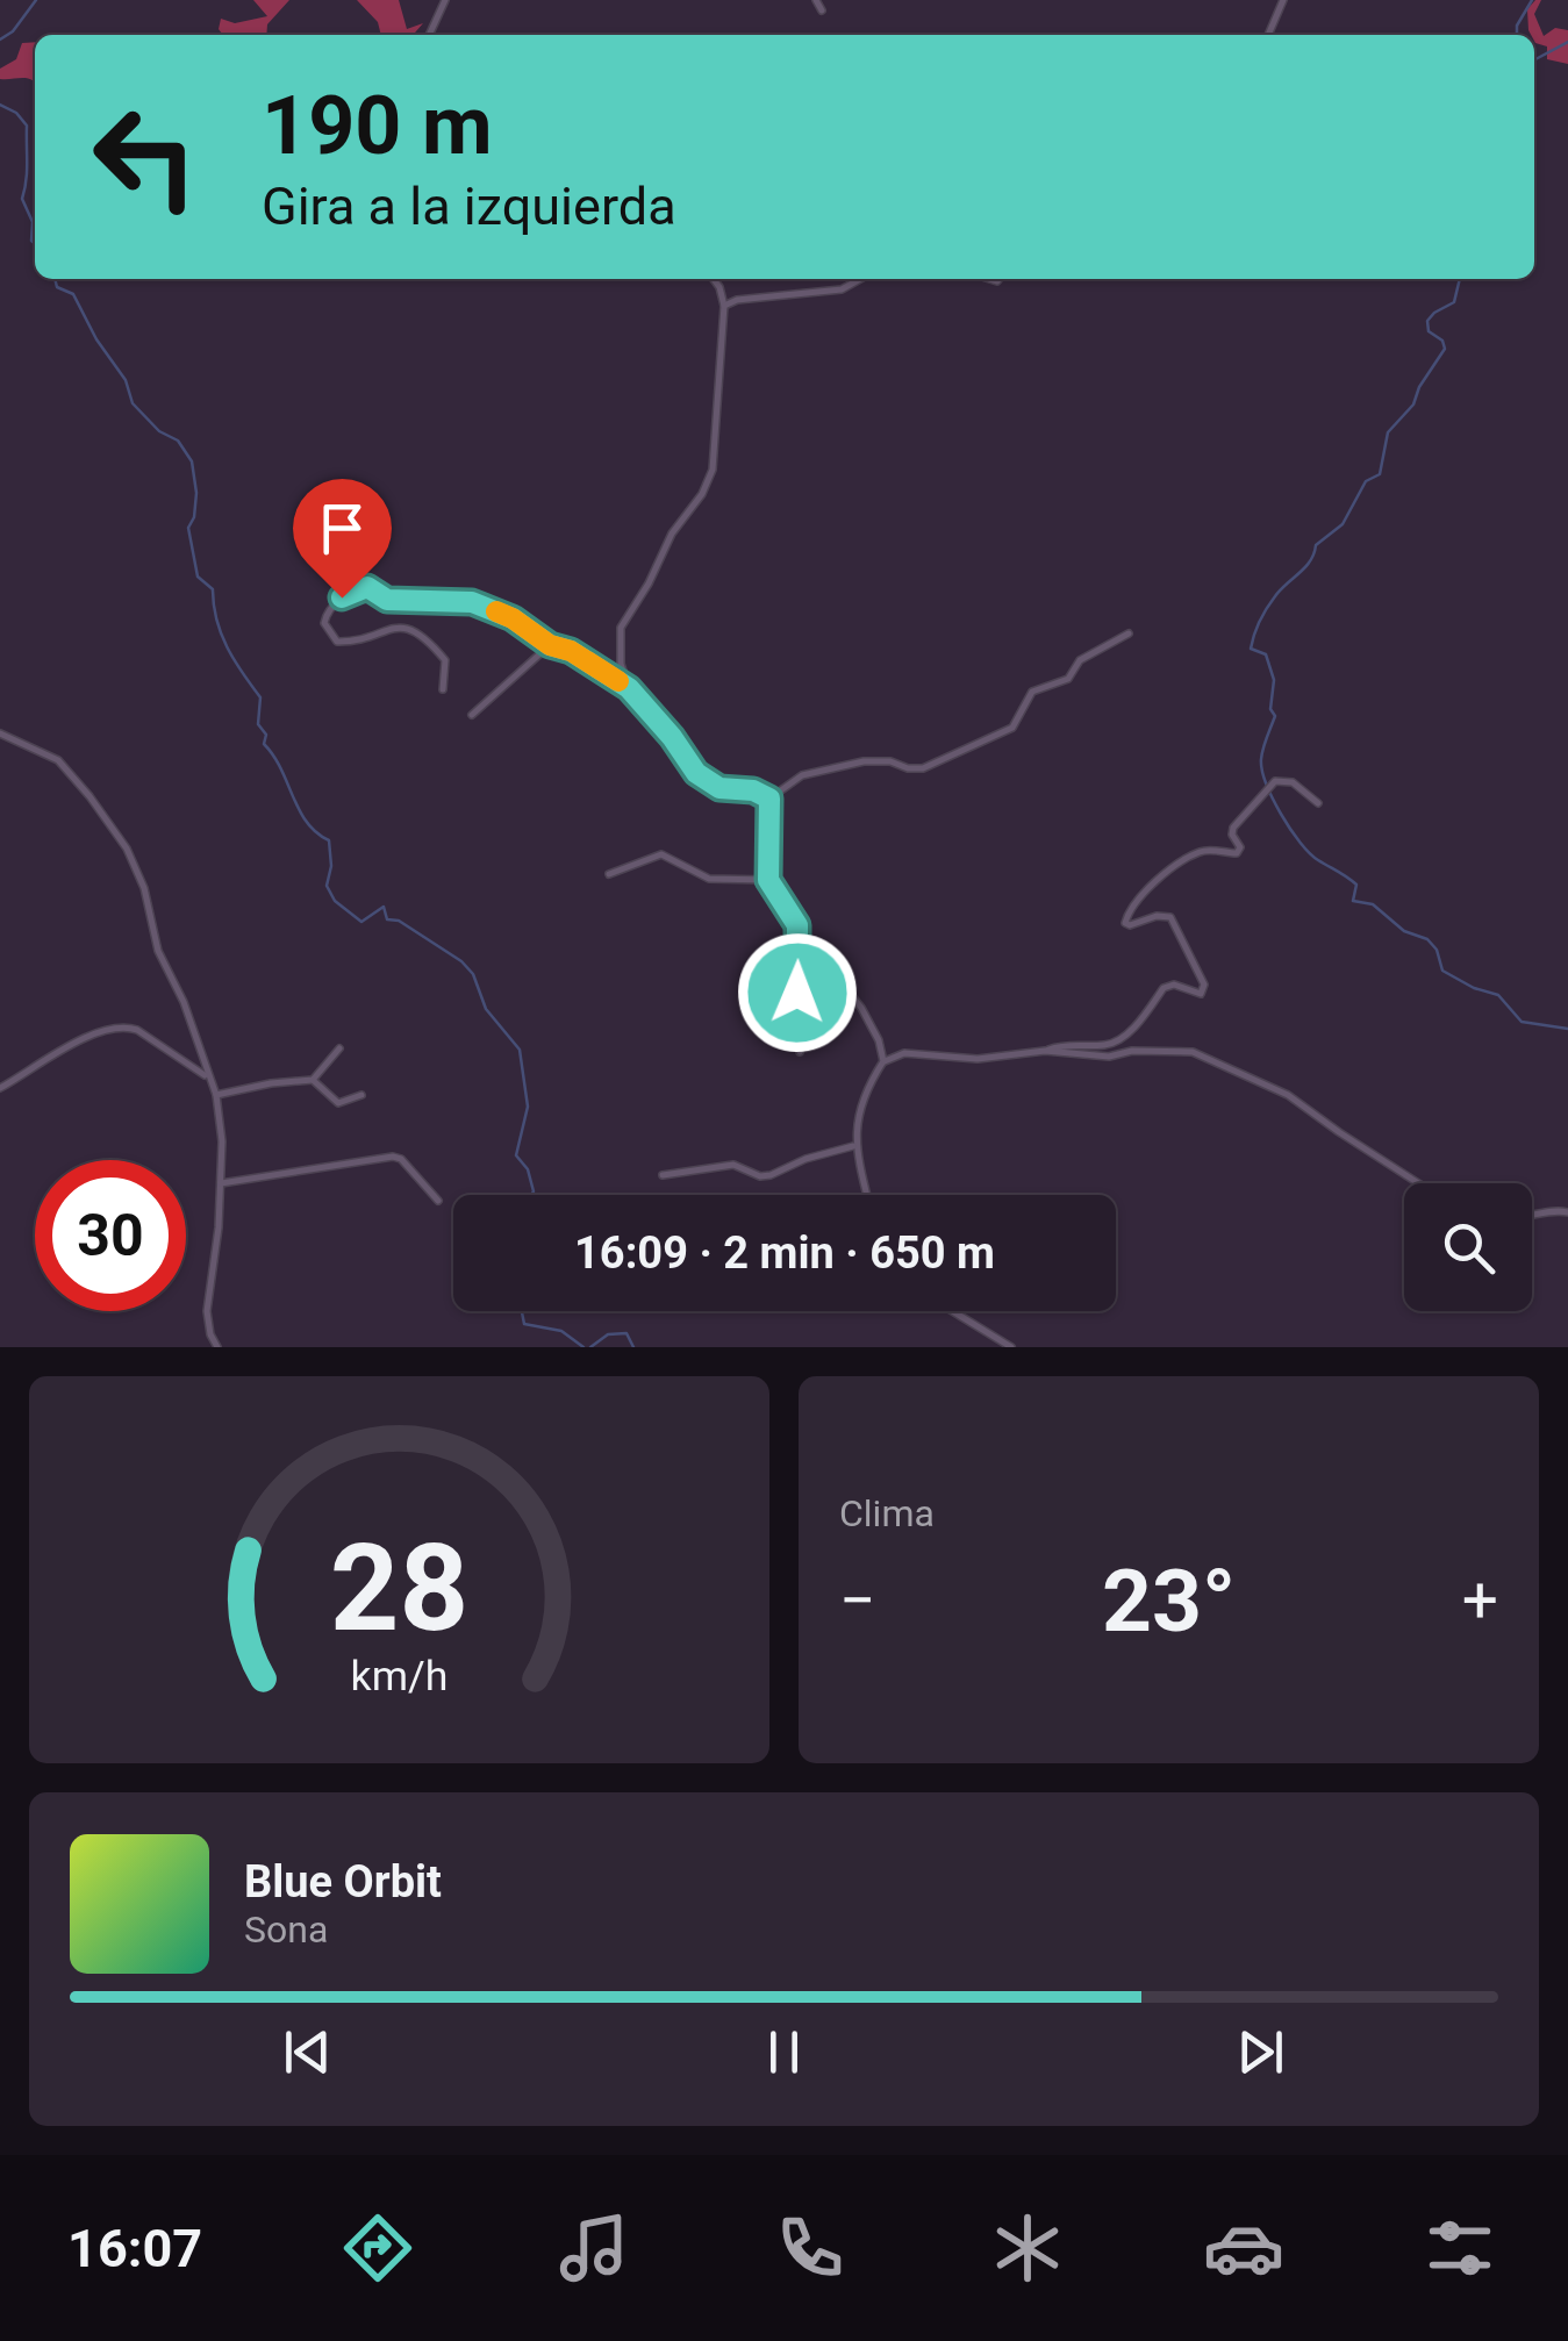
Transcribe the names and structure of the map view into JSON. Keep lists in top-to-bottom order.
{
  "page": {
    "turn": ["190 m", "Gira a la izquierda"],
    "limit": "30",
    "trip": "16:09 · 2 min · 650 m",
    "tile": "Clima",
    "heat": ["−", "23°", "+"],
    "song": ["Blue Orbit", "Sona"],
    "tabs": "16:07",
    "gauge": ["28", "km/h"]
  }
}
